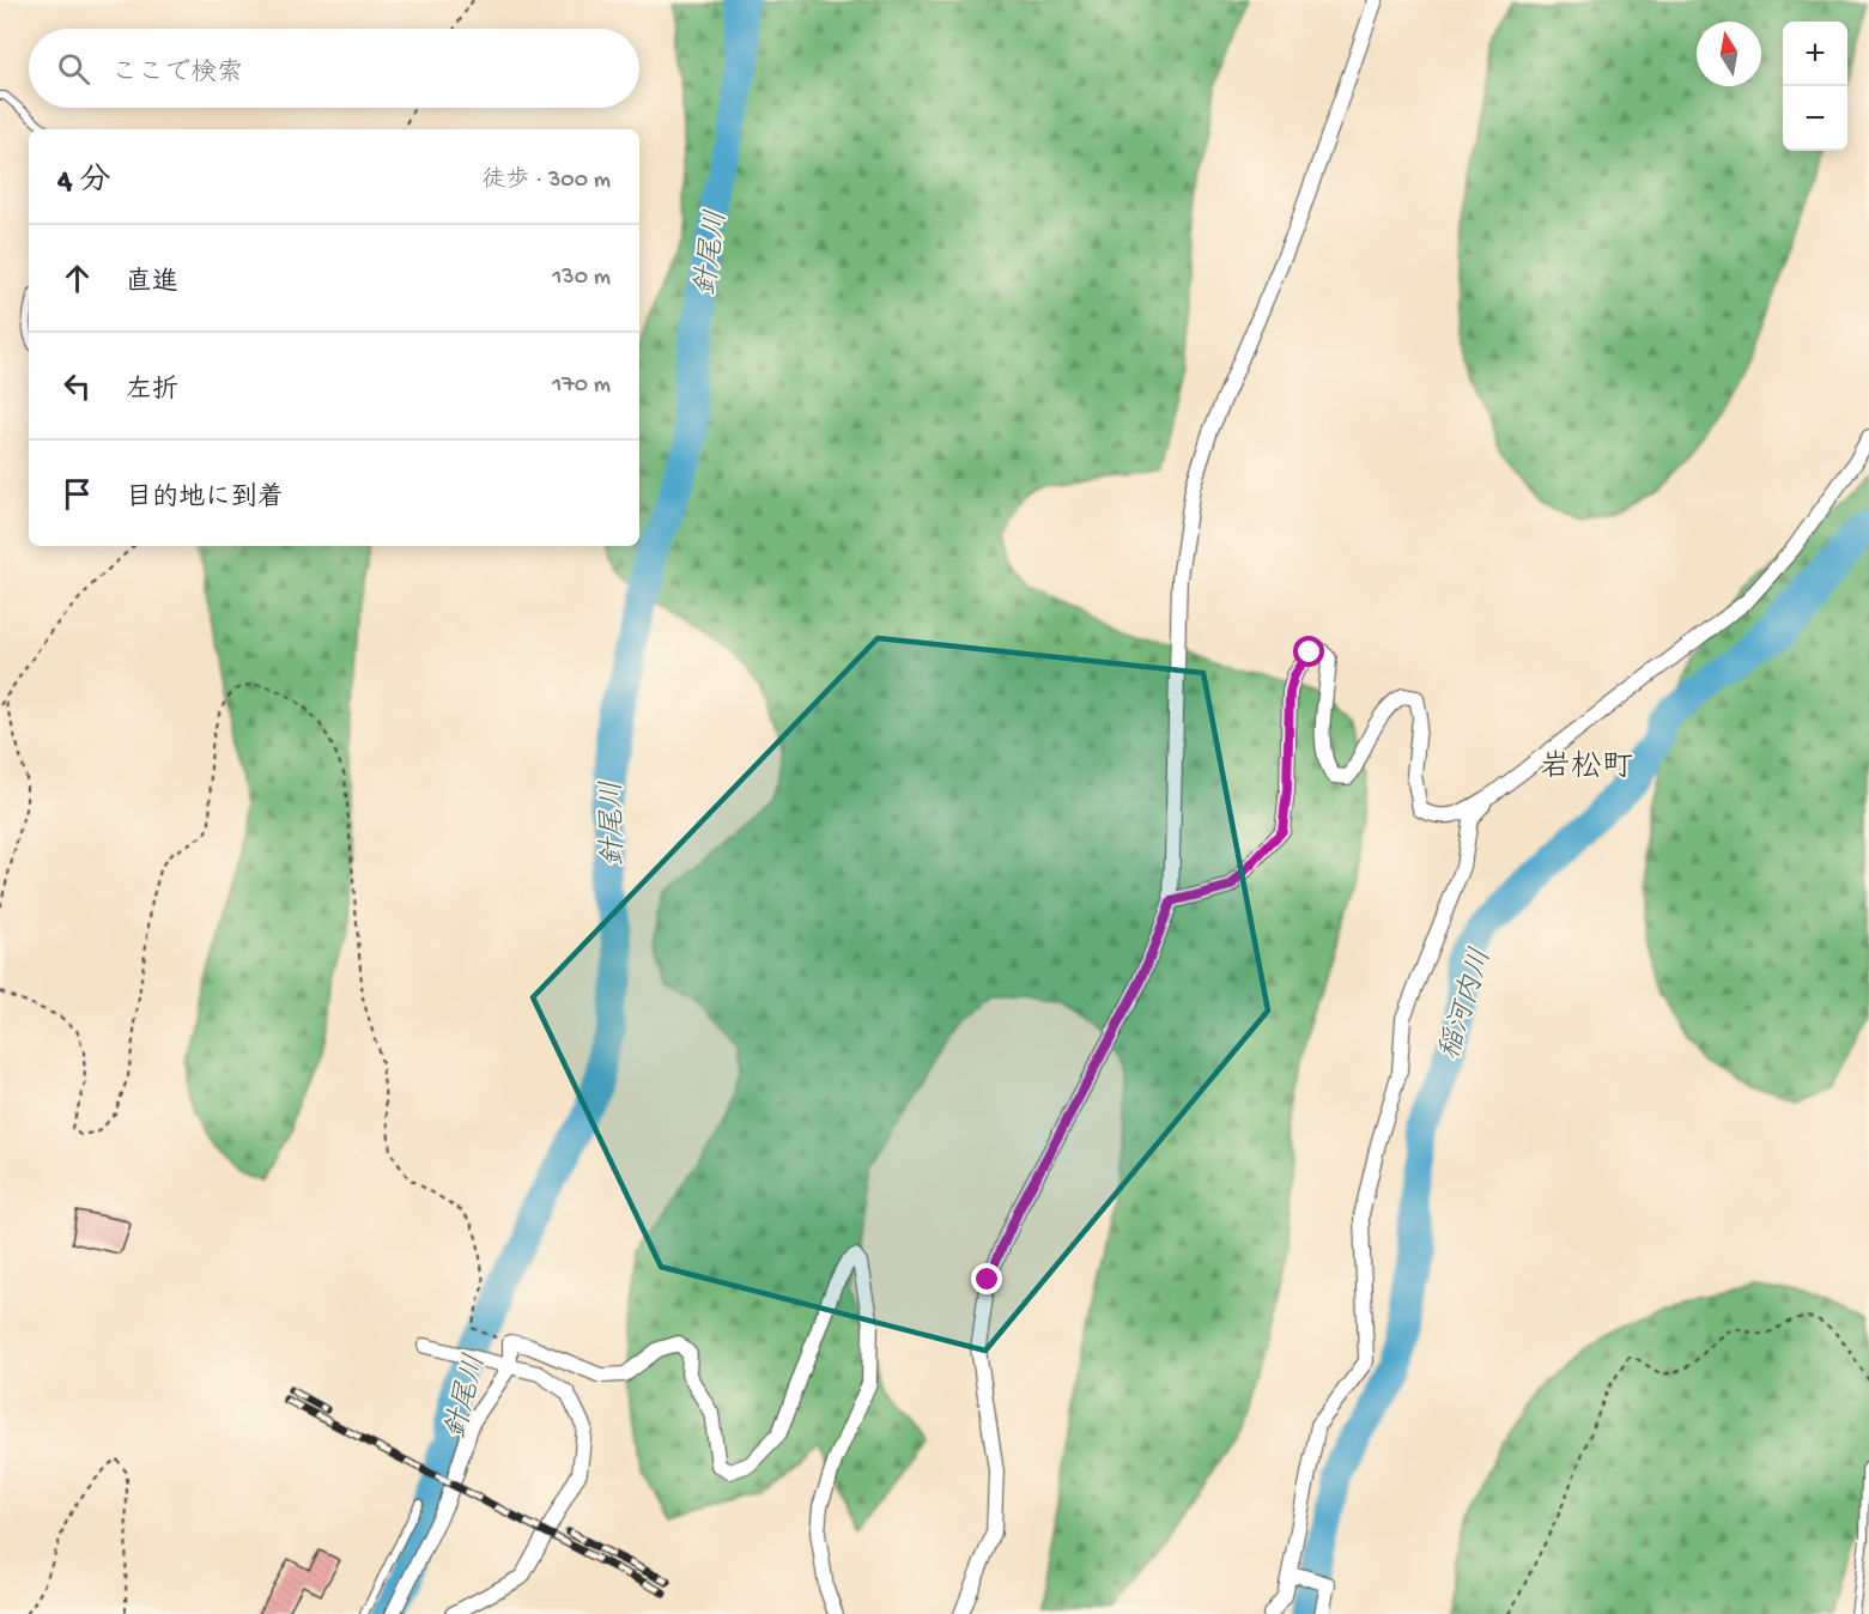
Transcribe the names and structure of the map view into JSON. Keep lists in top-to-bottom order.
{
  "districts": ["岩松町"],
  "water": ["針尾川", "稲河内川"],
  "north": "top",
  "page": {
    "map_buttons": ["+", "−"],
    "search": "ここで検索",
    "heading": ["4 分", "徒歩 · 300 m"],
    "list": [
      ["直進", "130 m"],
      ["左折", "170 m"],
      "目的地に到着"
    ]
  }
}
